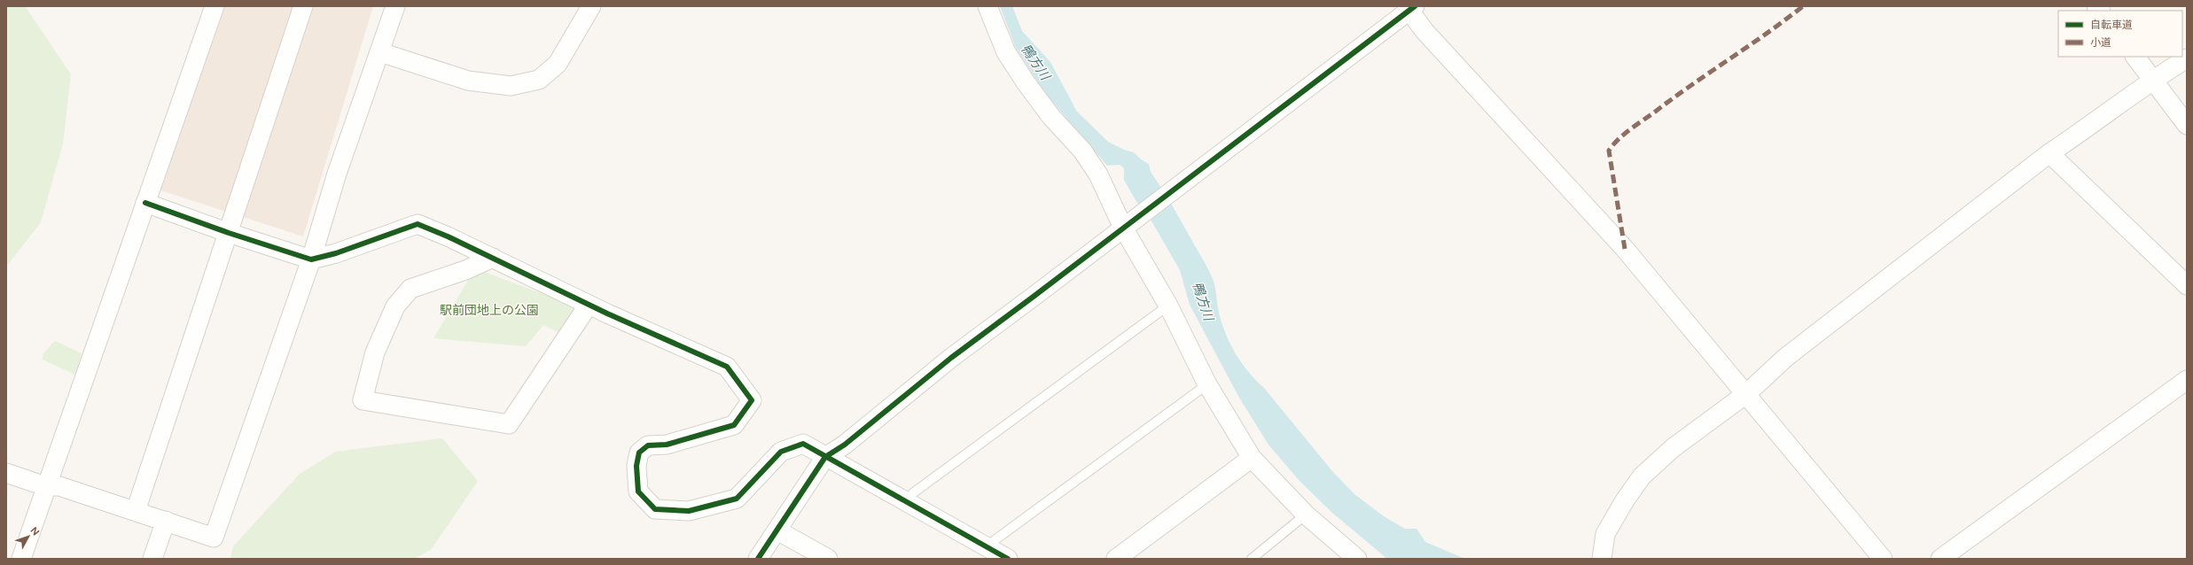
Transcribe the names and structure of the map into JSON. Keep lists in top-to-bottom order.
{
  "water": ["鴨方川"],
  "parks": ["駅前団地上の公園"],
  "legend": ["自転車道", "小道"],
  "north": "top right"
}
